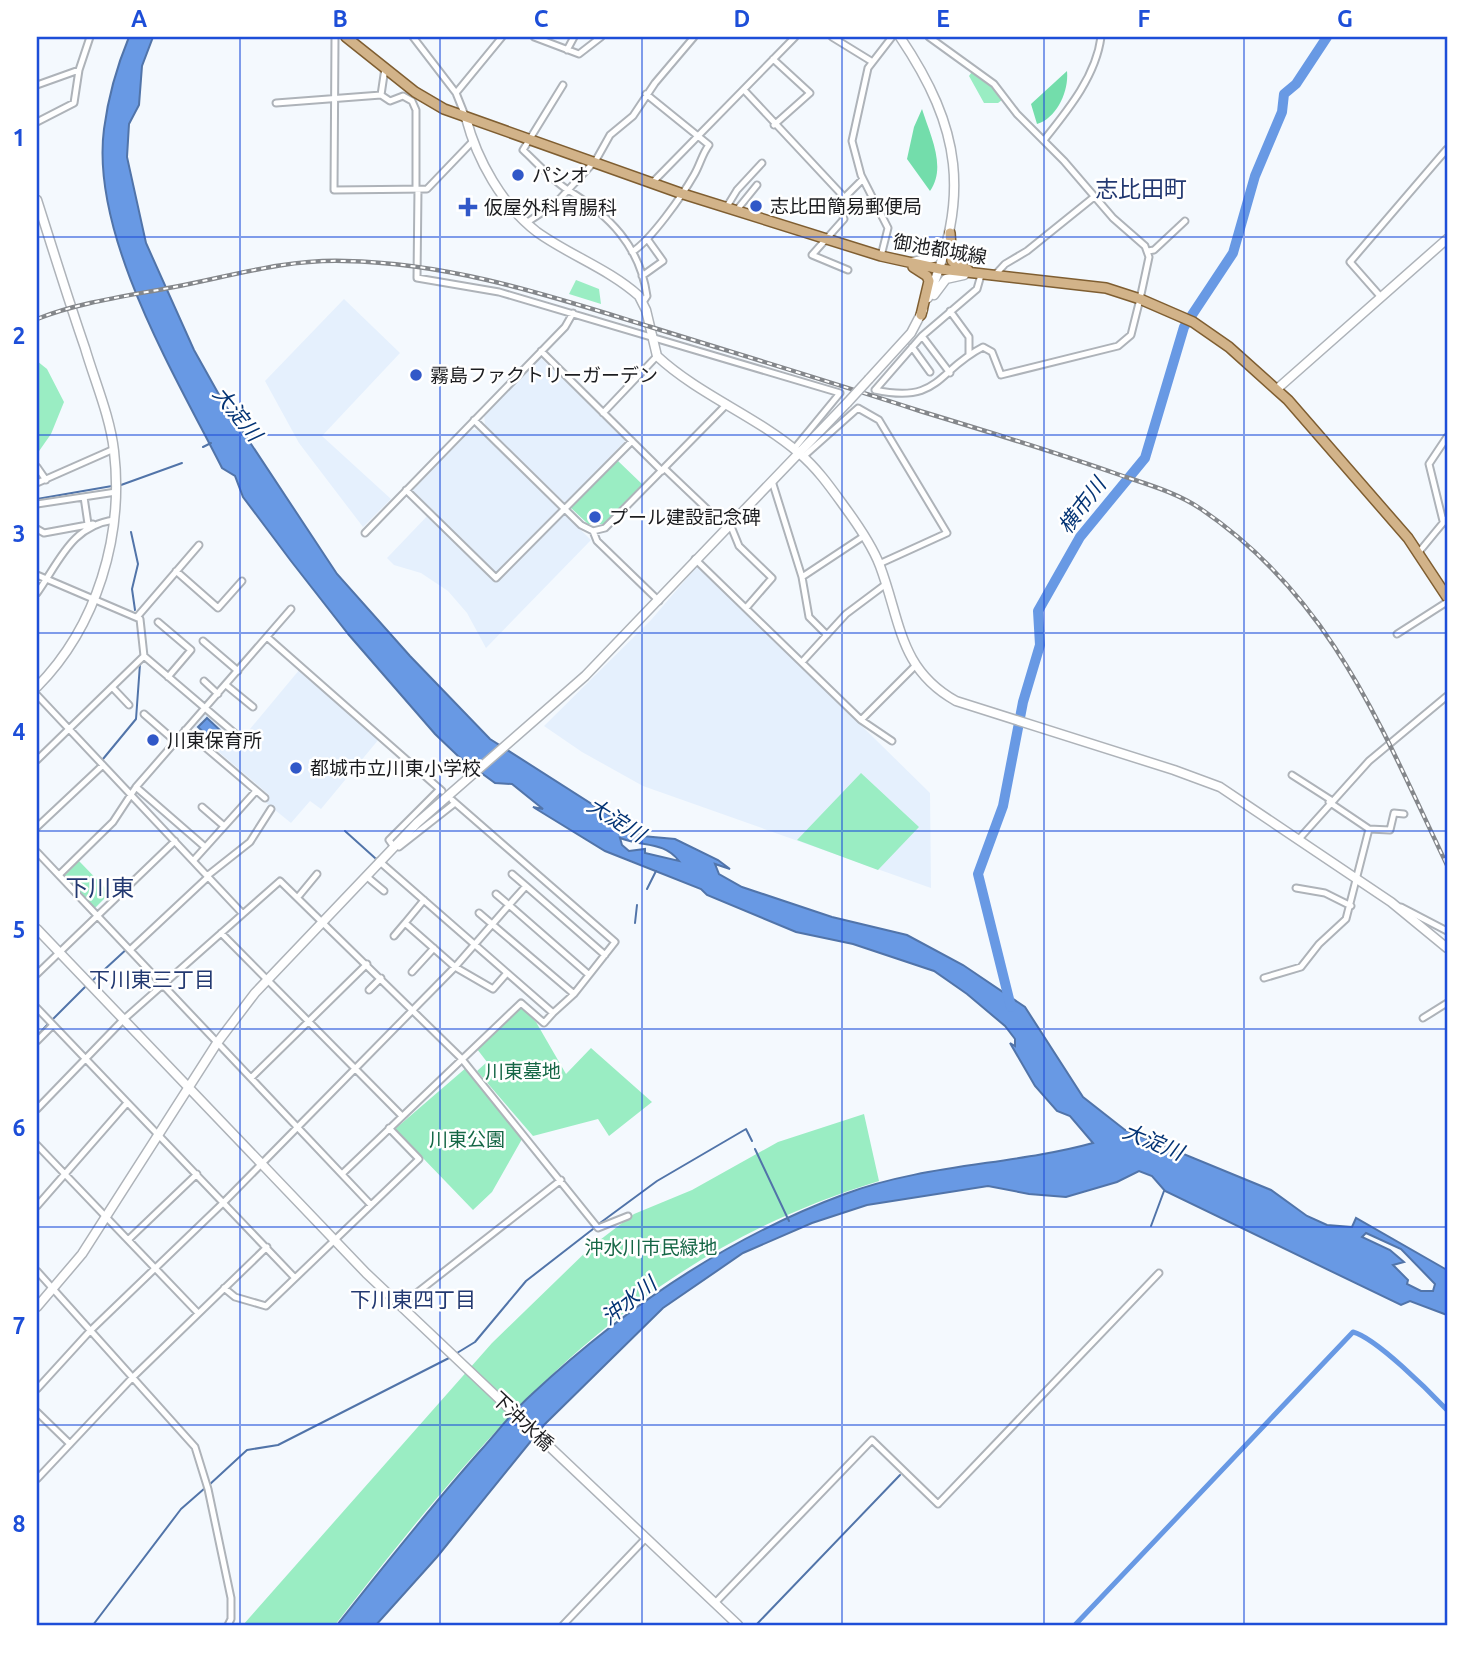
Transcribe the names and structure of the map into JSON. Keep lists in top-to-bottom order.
{
  "streets": {
    "main road": ["御池都城線"],
    "street": ["下沖水橋"]
  },
  "districts": [
    "志比田町",
    "下川東",
    "下川東三丁目",
    "下川東四丁目"
  ],
  "water": ["大淀川", "横市川", "沖水川"],
  "parks": ["川東墓地", "川東公園", "沖水川市民緑地"],
  "places": {
    "other": [
      "パシオ",
      "志比田簡易郵便局",
      "霧島ファクトリーガーデン",
      "プール建設記念碑",
      "川東保育所",
      "都城市立川東小学校"
    ],
    "health": ["仮屋外科胃腸科"]
  },
  "grid": {
    "columns": [
      "A",
      "B",
      "C",
      "D",
      "E",
      "F",
      "G"
    ],
    "rows": [
      "1",
      "2",
      "3",
      "4",
      "5",
      "6",
      "7",
      "8"
    ]
  }
}
